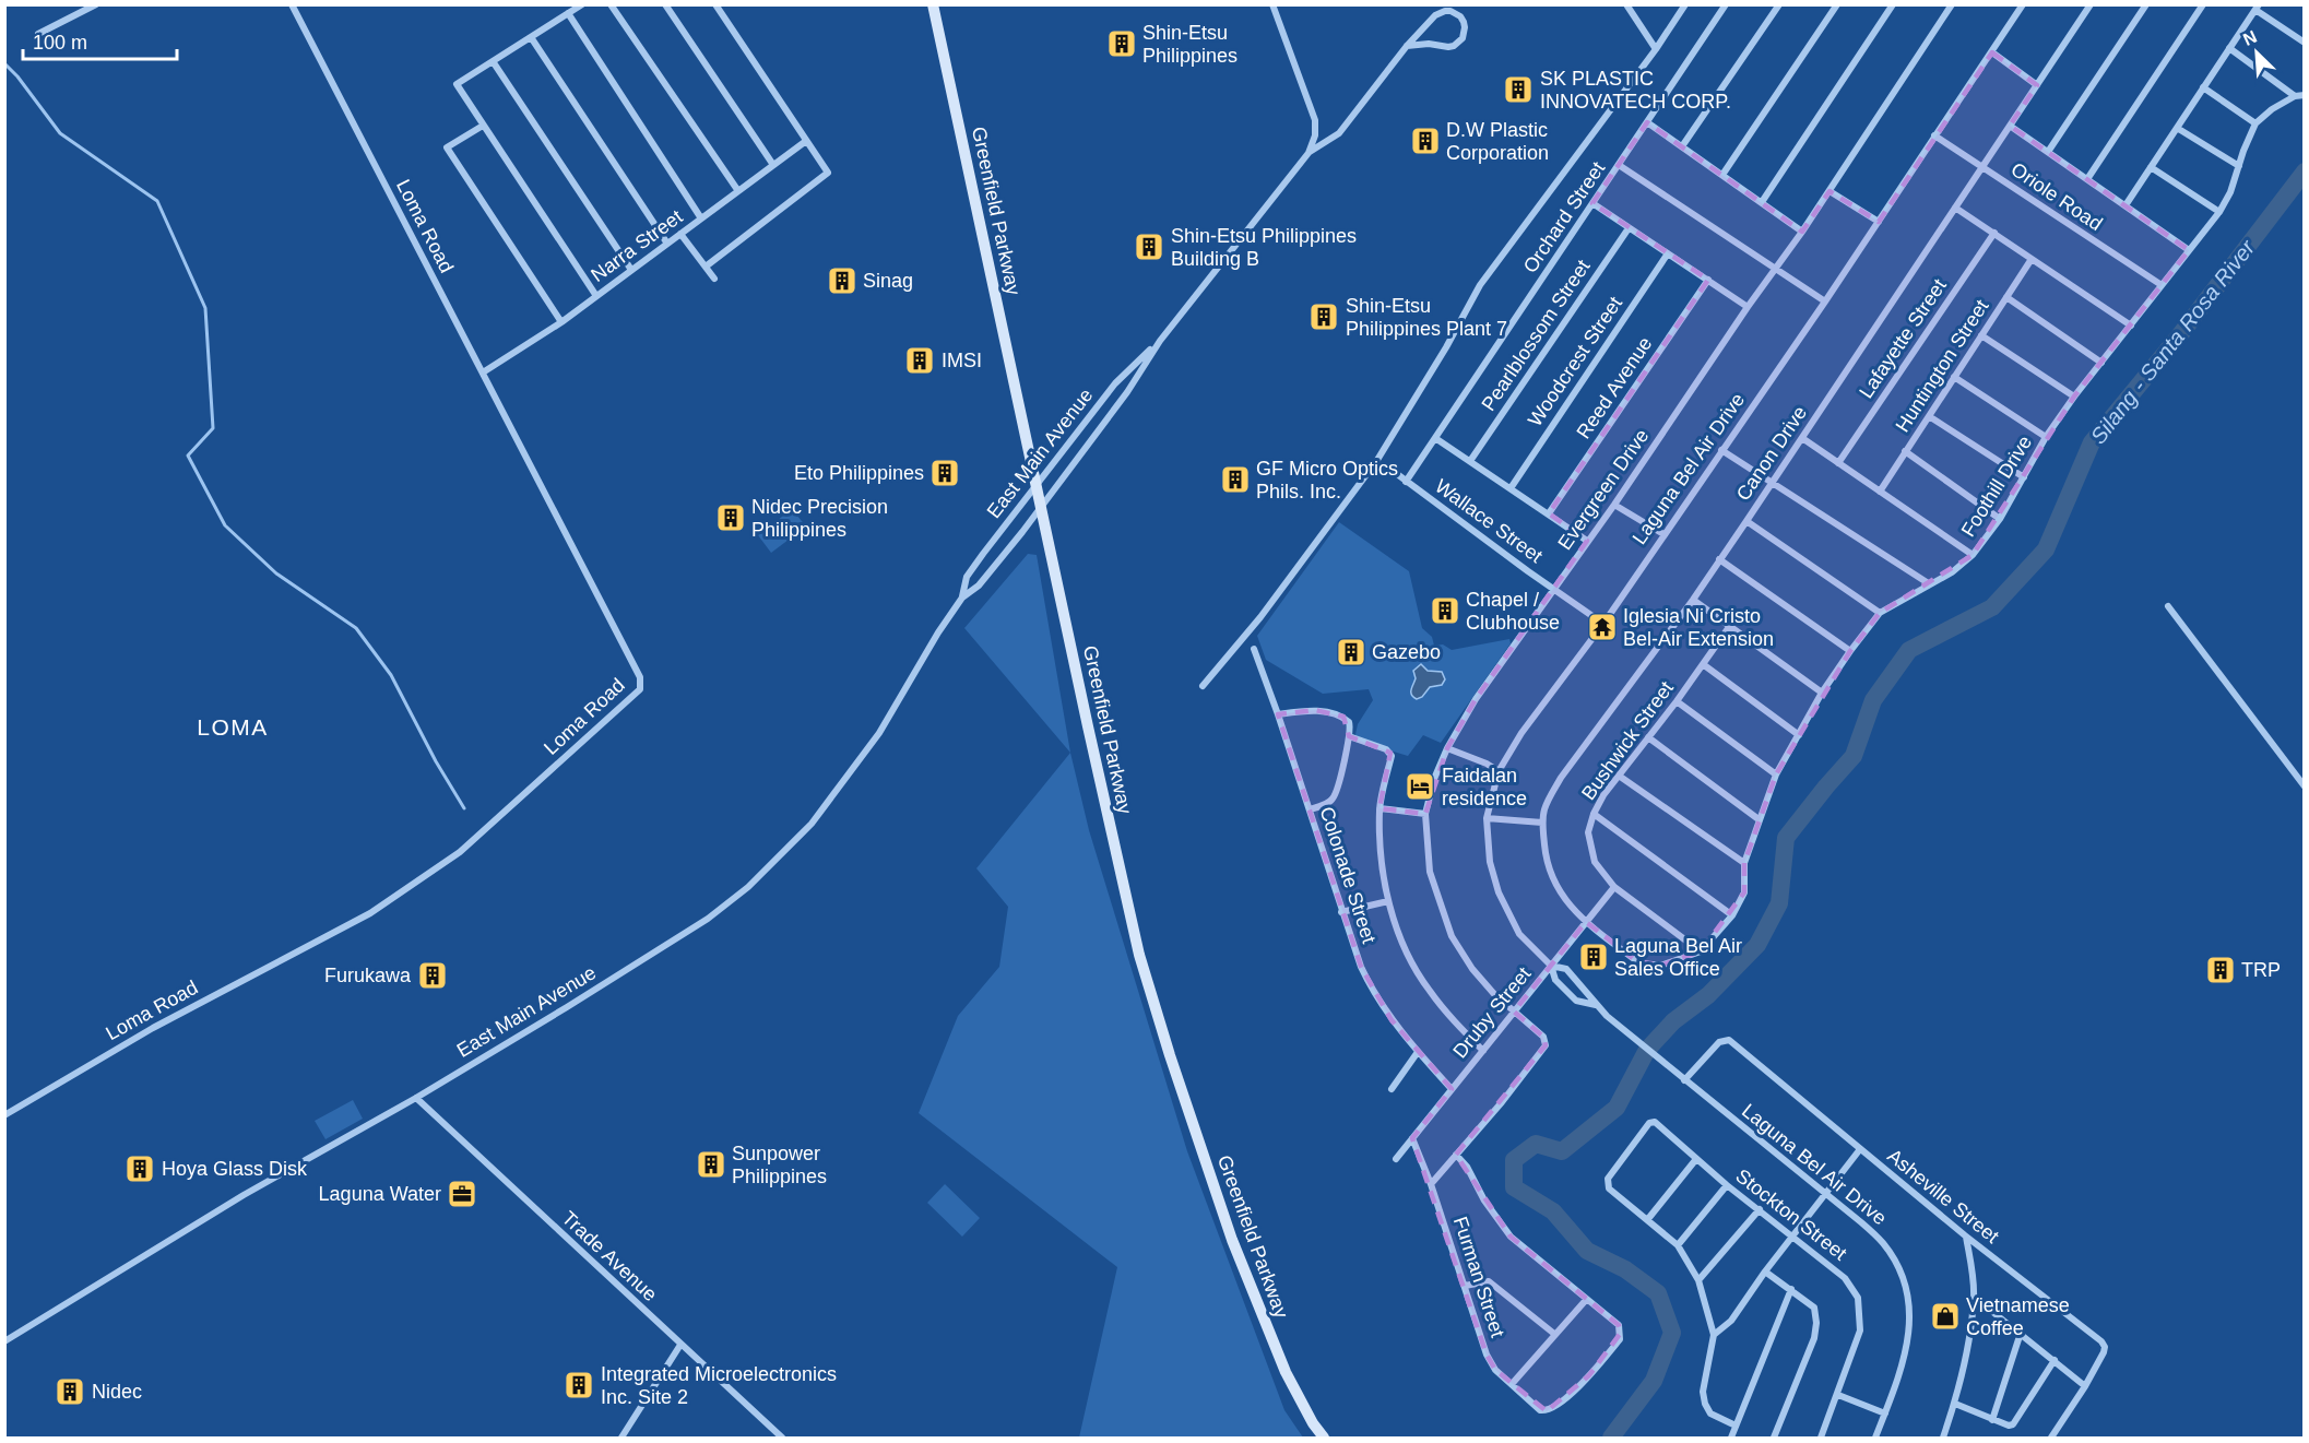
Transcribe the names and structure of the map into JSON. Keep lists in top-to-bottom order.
{
  "streets": {
    "main road": ["Greenfield Parkway"],
    "street": [
      "Oriole Road",
      "Orchard Street",
      "Loma Road",
      "Narra Street",
      "Pearlblossom Street",
      "Lafayette Street",
      "Woodcrest Street",
      "Huntington Street",
      "Reed Avenue",
      "East Main Avenue",
      "Canon Drive",
      "Laguna Bel Air Drive",
      "Foothill Drive",
      "Evergreen Drive",
      "Wallace Street",
      "Bushwick Street",
      "Colonade Street",
      "Druby Street",
      "Asheville Street",
      "Stockton Street",
      "Trade Avenue",
      "Furman Street"
    ]
  },
  "crossings": [
    ["Oriole Road", "Canon Drive"],
    ["Oriole Road", "Laguna Bel Air Drive"],
    ["Oriole Road", "Foothill Drive"],
    ["Greenfield Parkway", "East Main Avenue"],
    ["Orchard Street", "Wallace Street"],
    ["Loma Road", "Narra Street"],
    ["East Main Avenue", "Trade Avenue"],
    ["Canon Drive", "Druby Street"],
    ["Laguna Bel Air Drive", "Wallace Street"],
    ["Laguna Bel Air Drive", "Druby Street"],
    ["Laguna Bel Air Drive", "Asheville Street"],
    ["Foothill Drive", "Bushwick Street"],
    ["Evergreen Drive", "Wallace Street"],
    ["Evergreen Drive", "Druby Street"],
    ["Bushwick Street", "Druby Street"],
    ["Colonade Street", "Druby Street"],
    ["Druby Street", "Furman Street"]
  ],
  "districts": ["LOMA"],
  "water": ["Silang - Santa Rosa River"],
  "places": {
    "building": [
      "Shin-Etsu Philippines",
      "SK PLASTIC INNOVATECH CORP.",
      "D.W Plastic Corporation",
      "Shin-Etsu Philippines Building B",
      "Sinag",
      "Shin-Etsu Philippines Plant 7",
      "IMSI",
      "Eto Philippines",
      "GF Micro Optics Phils. Inc.",
      "Nidec Precision Philippines",
      "Chapel / Clubhouse",
      "Gazebo",
      "Laguna Bel Air Sales Office",
      "TRP",
      "Furukawa",
      "Sunpower Philippines",
      "Hoya Glass Disk",
      "Integrated Microelectronics Inc. Site 2",
      "Nidec"
    ],
    "temple": ["Iglesia Ni Cristo Bel-Air Extension"],
    "hotel": ["Faidalan residence"],
    "office": ["Laguna Water"],
    "shop": ["Vietnamese Coffee"]
  },
  "scale_bar": "100 m",
  "north": "top left"
}
